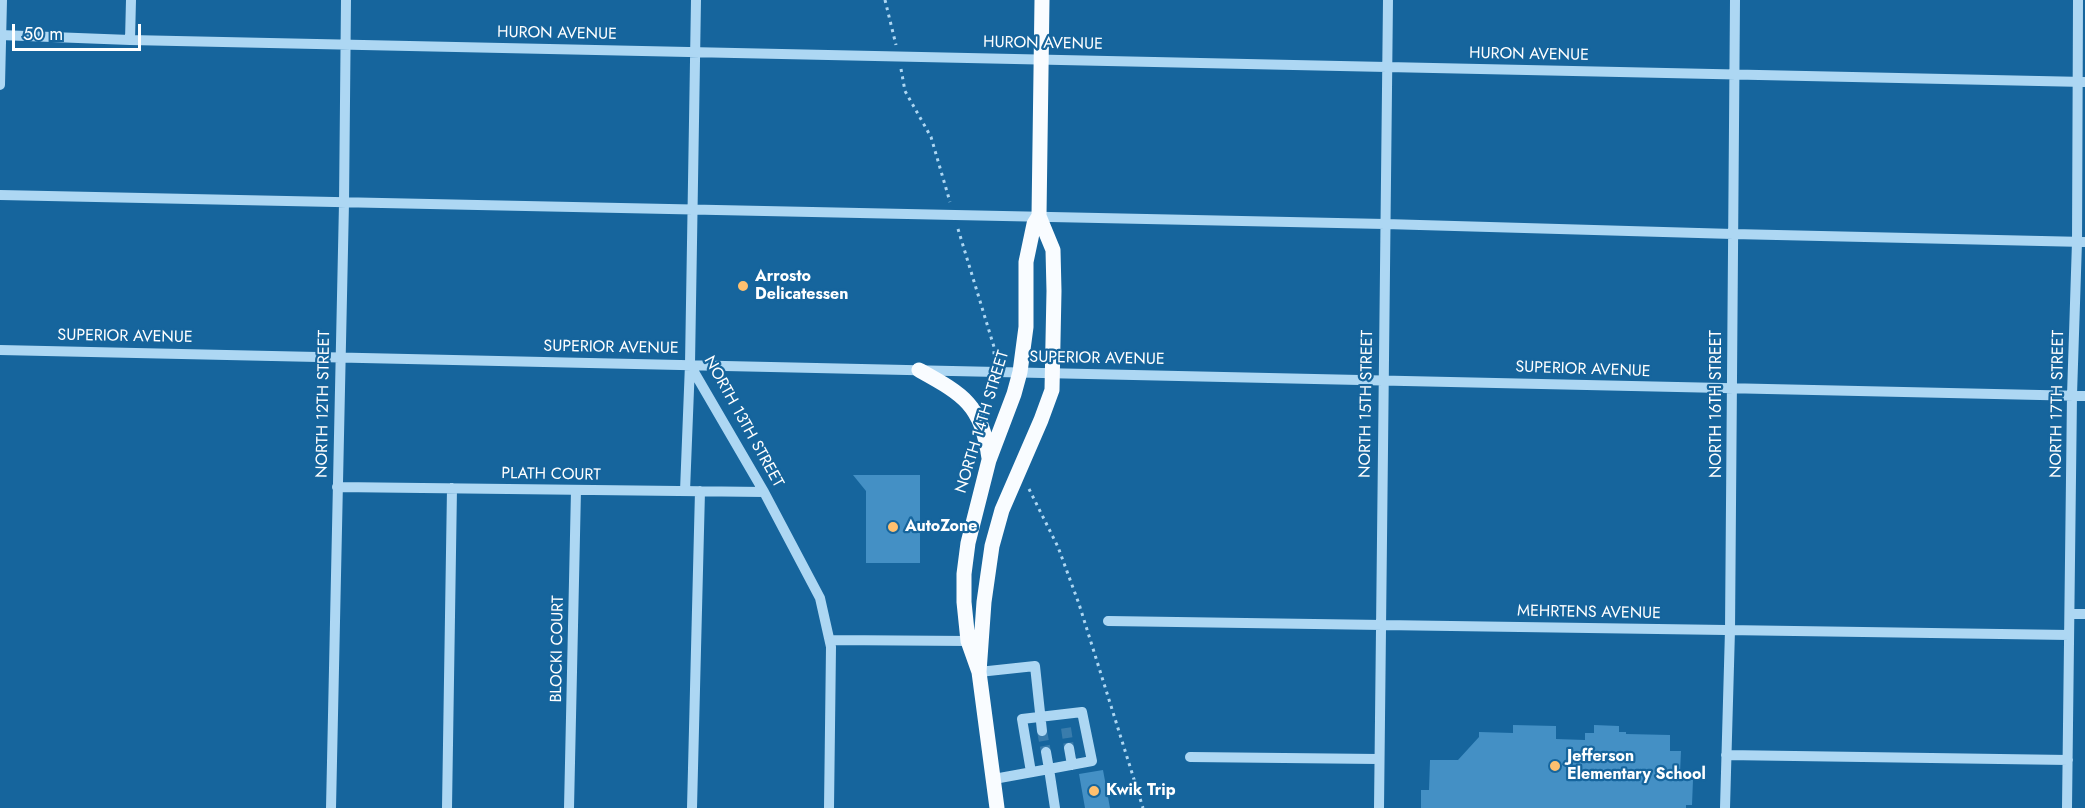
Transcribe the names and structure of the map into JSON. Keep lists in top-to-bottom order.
{
  "streets": {
    "main road": ["NORTH 14TH STREET"],
    "street": [
      "HURON AVENUE",
      "SUPERIOR AVENUE",
      "NORTH 12TH STREET",
      "NORTH 15TH STREET",
      "NORTH 16TH STREET",
      "NORTH 17TH STREET",
      "NORTH 13TH STREET",
      "PLATH COURT",
      "MEHRTENS AVENUE",
      "BLOCKI COURT"
    ]
  },
  "crossings": [
    ["HURON AVENUE", "NORTH 12TH STREET"],
    ["HURON AVENUE", "NORTH 15TH STREET"],
    ["HURON AVENUE", "NORTH 16TH STREET"],
    ["HURON AVENUE", "NORTH 17TH STREET"],
    ["HURON AVENUE", "NORTH 13TH STREET"],
    ["HURON AVENUE", "NORTH 14TH STREET"],
    ["SUPERIOR AVENUE", "NORTH 12TH STREET"],
    ["SUPERIOR AVENUE", "NORTH 15TH STREET"],
    ["SUPERIOR AVENUE", "NORTH 16TH STREET"],
    ["SUPERIOR AVENUE", "NORTH 17TH STREET"],
    ["SUPERIOR AVENUE", "NORTH 13TH STREET"],
    ["SUPERIOR AVENUE", "NORTH 14TH STREET"],
    ["NORTH 12TH STREET", "PLATH COURT"],
    ["NORTH 15TH STREET", "MEHRTENS AVENUE"],
    ["NORTH 16TH STREET", "MEHRTENS AVENUE"],
    ["NORTH 17TH STREET", "MEHRTENS AVENUE"],
    ["NORTH 13TH STREET", "PLATH COURT"],
    ["PLATH COURT", "BLOCKI COURT"]
  ],
  "places": [
    "Arrosto Delicatessen",
    "AutoZone",
    "Jefferson Elementary School",
    "Kwik Trip"
  ],
  "scale_bar": "50 m"
}
